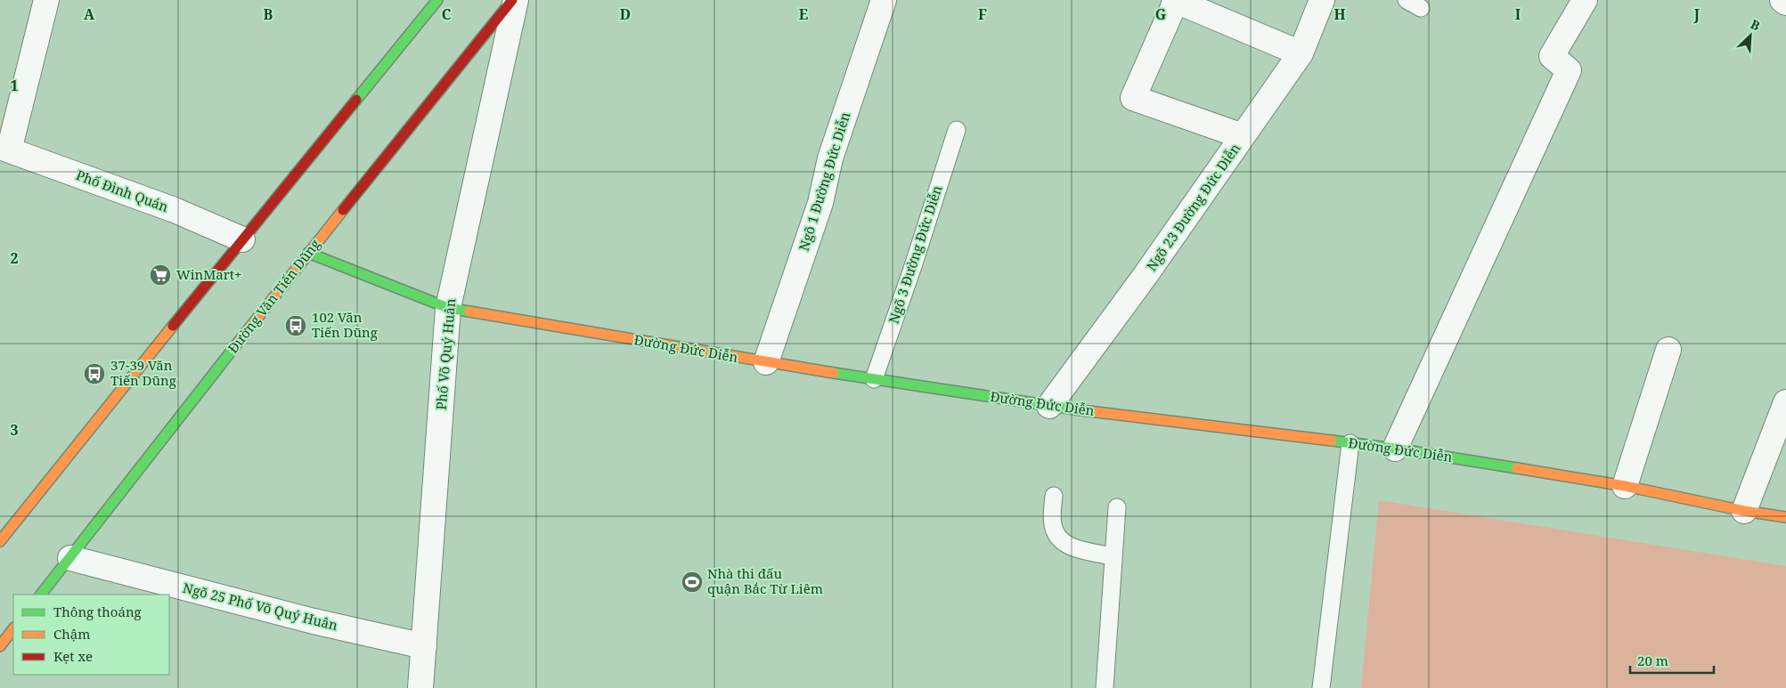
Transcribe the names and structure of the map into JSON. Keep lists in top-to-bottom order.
{
  "streets": {
    "street": [
      "Ngõ 1 Đường Đức Diễn",
      "Phố Đình Quán",
      "Ngõ 23 Đường Đức Diễn",
      "Đường Văn Tiến Dũng",
      "Đường Đức Diễn",
      "Phố Võ Quý Huân",
      "Ngõ 25 Phố Võ Quý Huân"
    ],
    "lane": ["Ngõ 3 Đường Đức Diễn"]
  },
  "crossings": [
    ["Ngõ 1 Đường Đức Diễn", "Đường Đức Diễn"],
    ["Ngõ 23 Đường Đức Diễn", "Đường Đức Diễn"],
    ["Ngõ 3 Đường Đức Diễn", "Đường Đức Diễn"],
    ["Đường Văn Tiến Dũng", "Đường Đức Diễn"],
    ["Đường Văn Tiến Dũng", "Ngõ 25 Phố Võ Quý Huân"],
    ["Đường Đức Diễn", "Phố Võ Quý Huân"],
    ["Phố Võ Quý Huân", "Ngõ 25 Phố Võ Quý Huân"]
  ],
  "places": {
    "supermarket": ["WinMart+"],
    "bus stop": ["102 Văn Tiến Dũng", "37-39 Văn Tiến Dũng"],
    "sports": ["Nhà thi đấu quận Bắc Từ Liêm"]
  },
  "legend": ["Thông thoáng", "Chậm", "Kẹt xe"],
  "scale_bar": "20 m",
  "north": "top right",
  "grid": {
    "columns": [
      "A",
      "B",
      "C",
      "D",
      "E",
      "F",
      "G",
      "H",
      "I",
      "J"
    ],
    "rows": ["1", "2", "3"]
  }
}
